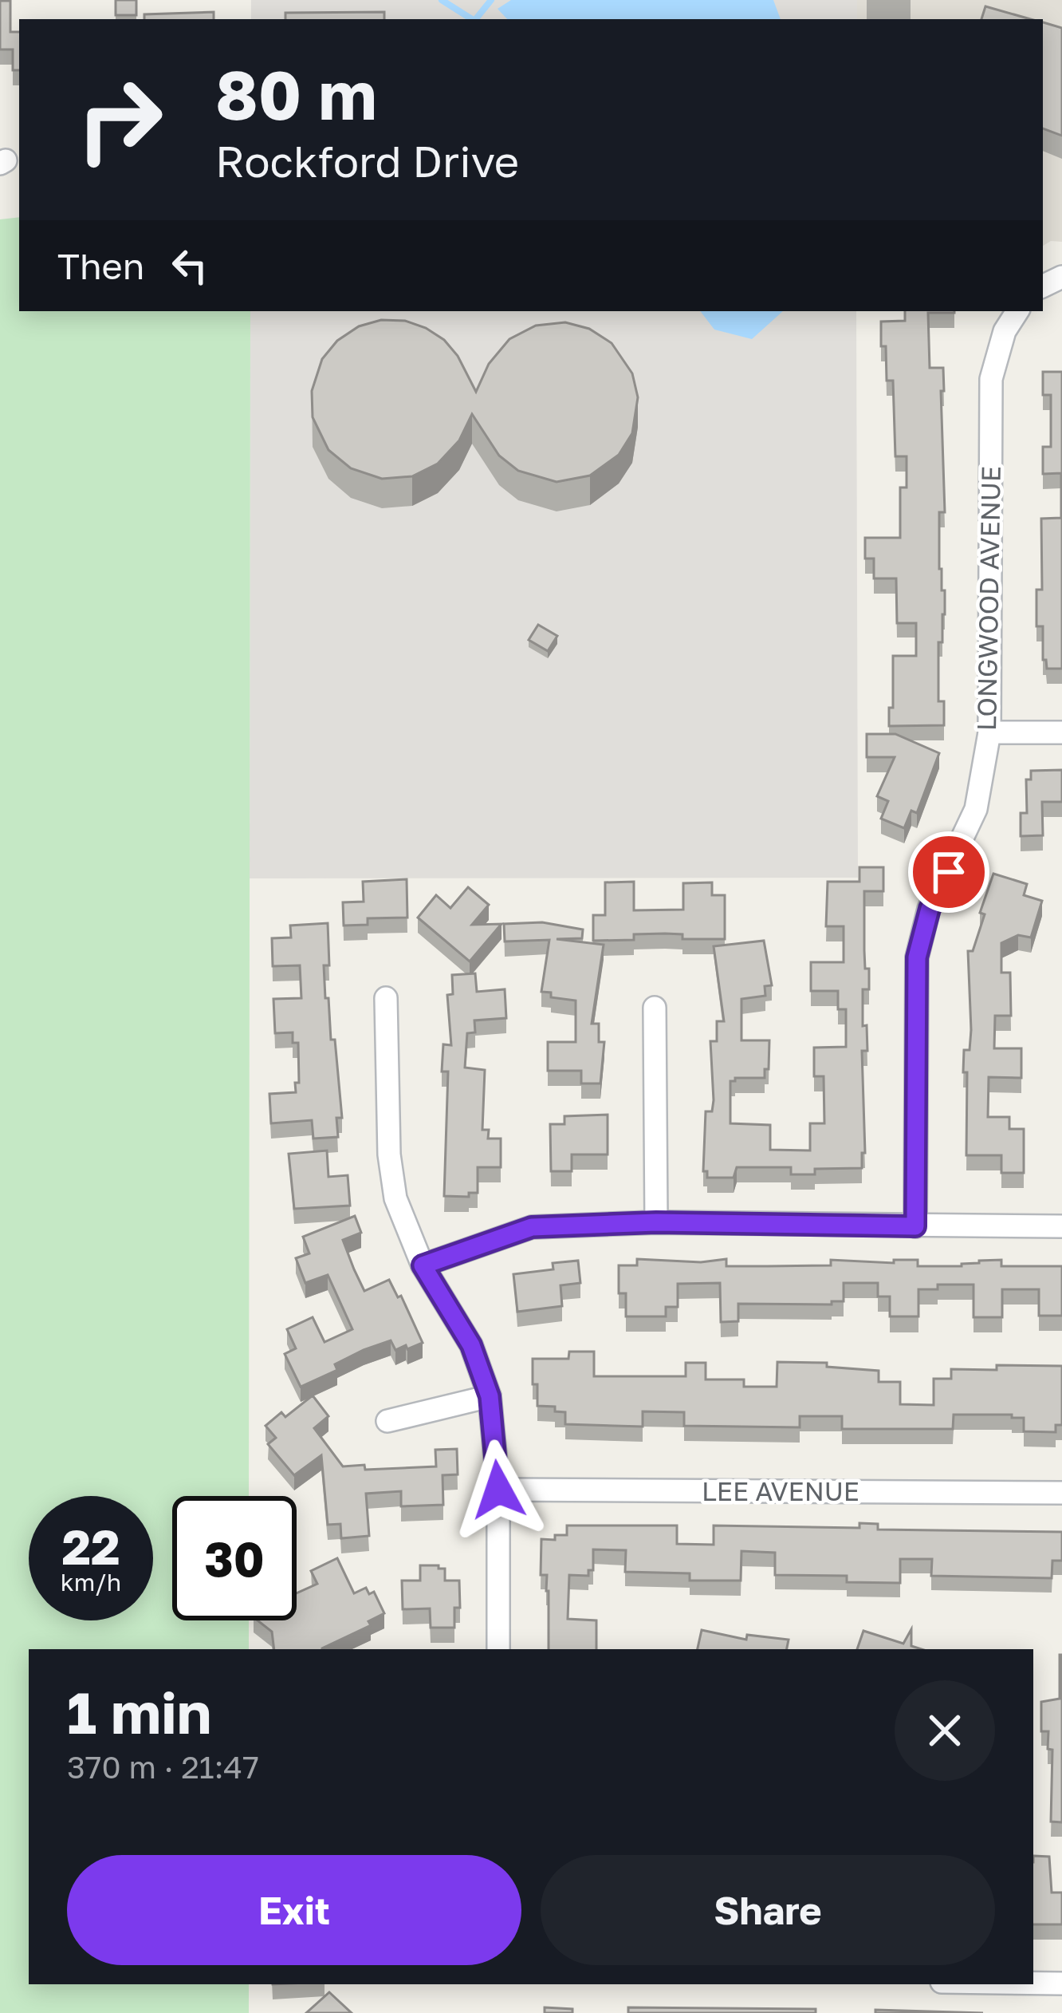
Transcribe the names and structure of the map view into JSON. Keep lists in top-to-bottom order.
{
  "streets": {
    "street": ["LONGWOOD AVENUE", "LEE AVENUE"]
  },
  "page": {
    "turn": ["80 m", "Rockford Drive"],
    "then": "Then",
    "speed": "22 km/h",
    "limit": "30",
    "heading": ["1 min", "370 m · 21:47"],
    "buttons": ["Exit", "Share"]
  }
}
